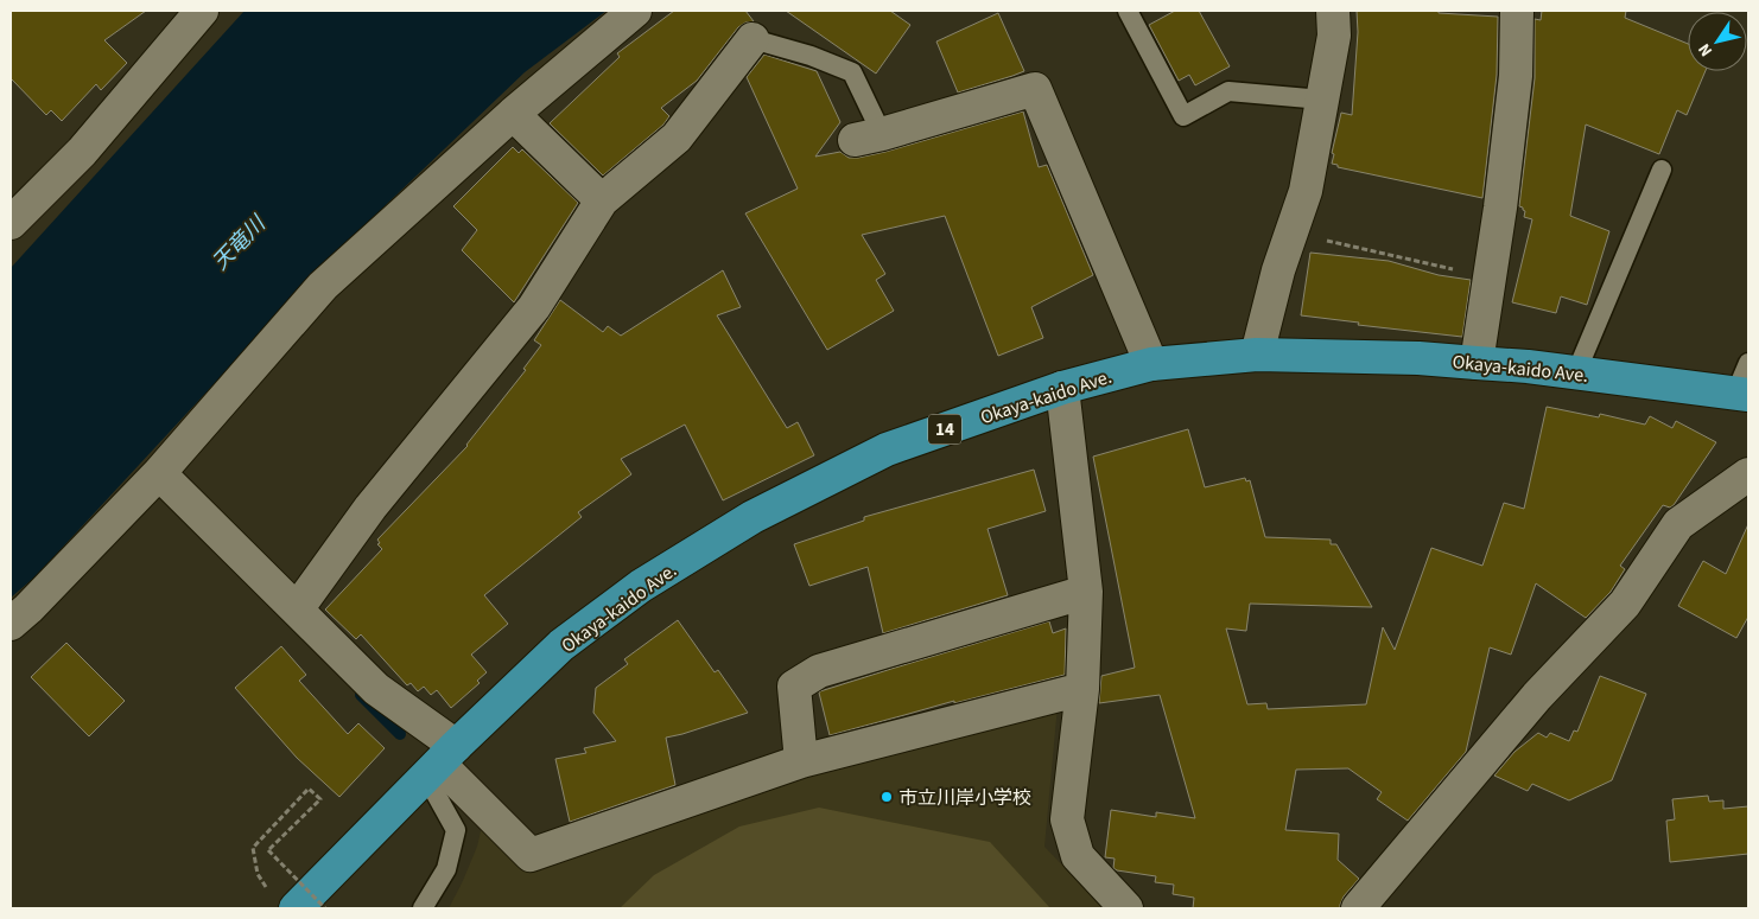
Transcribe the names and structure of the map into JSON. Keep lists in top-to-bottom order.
{
  "streets": {
    "main road": ["Okaya-kaido Ave.", "14"]
  },
  "water": ["天竜川"],
  "places": ["市立川岸小学校"],
  "north": "bottom left"
}
